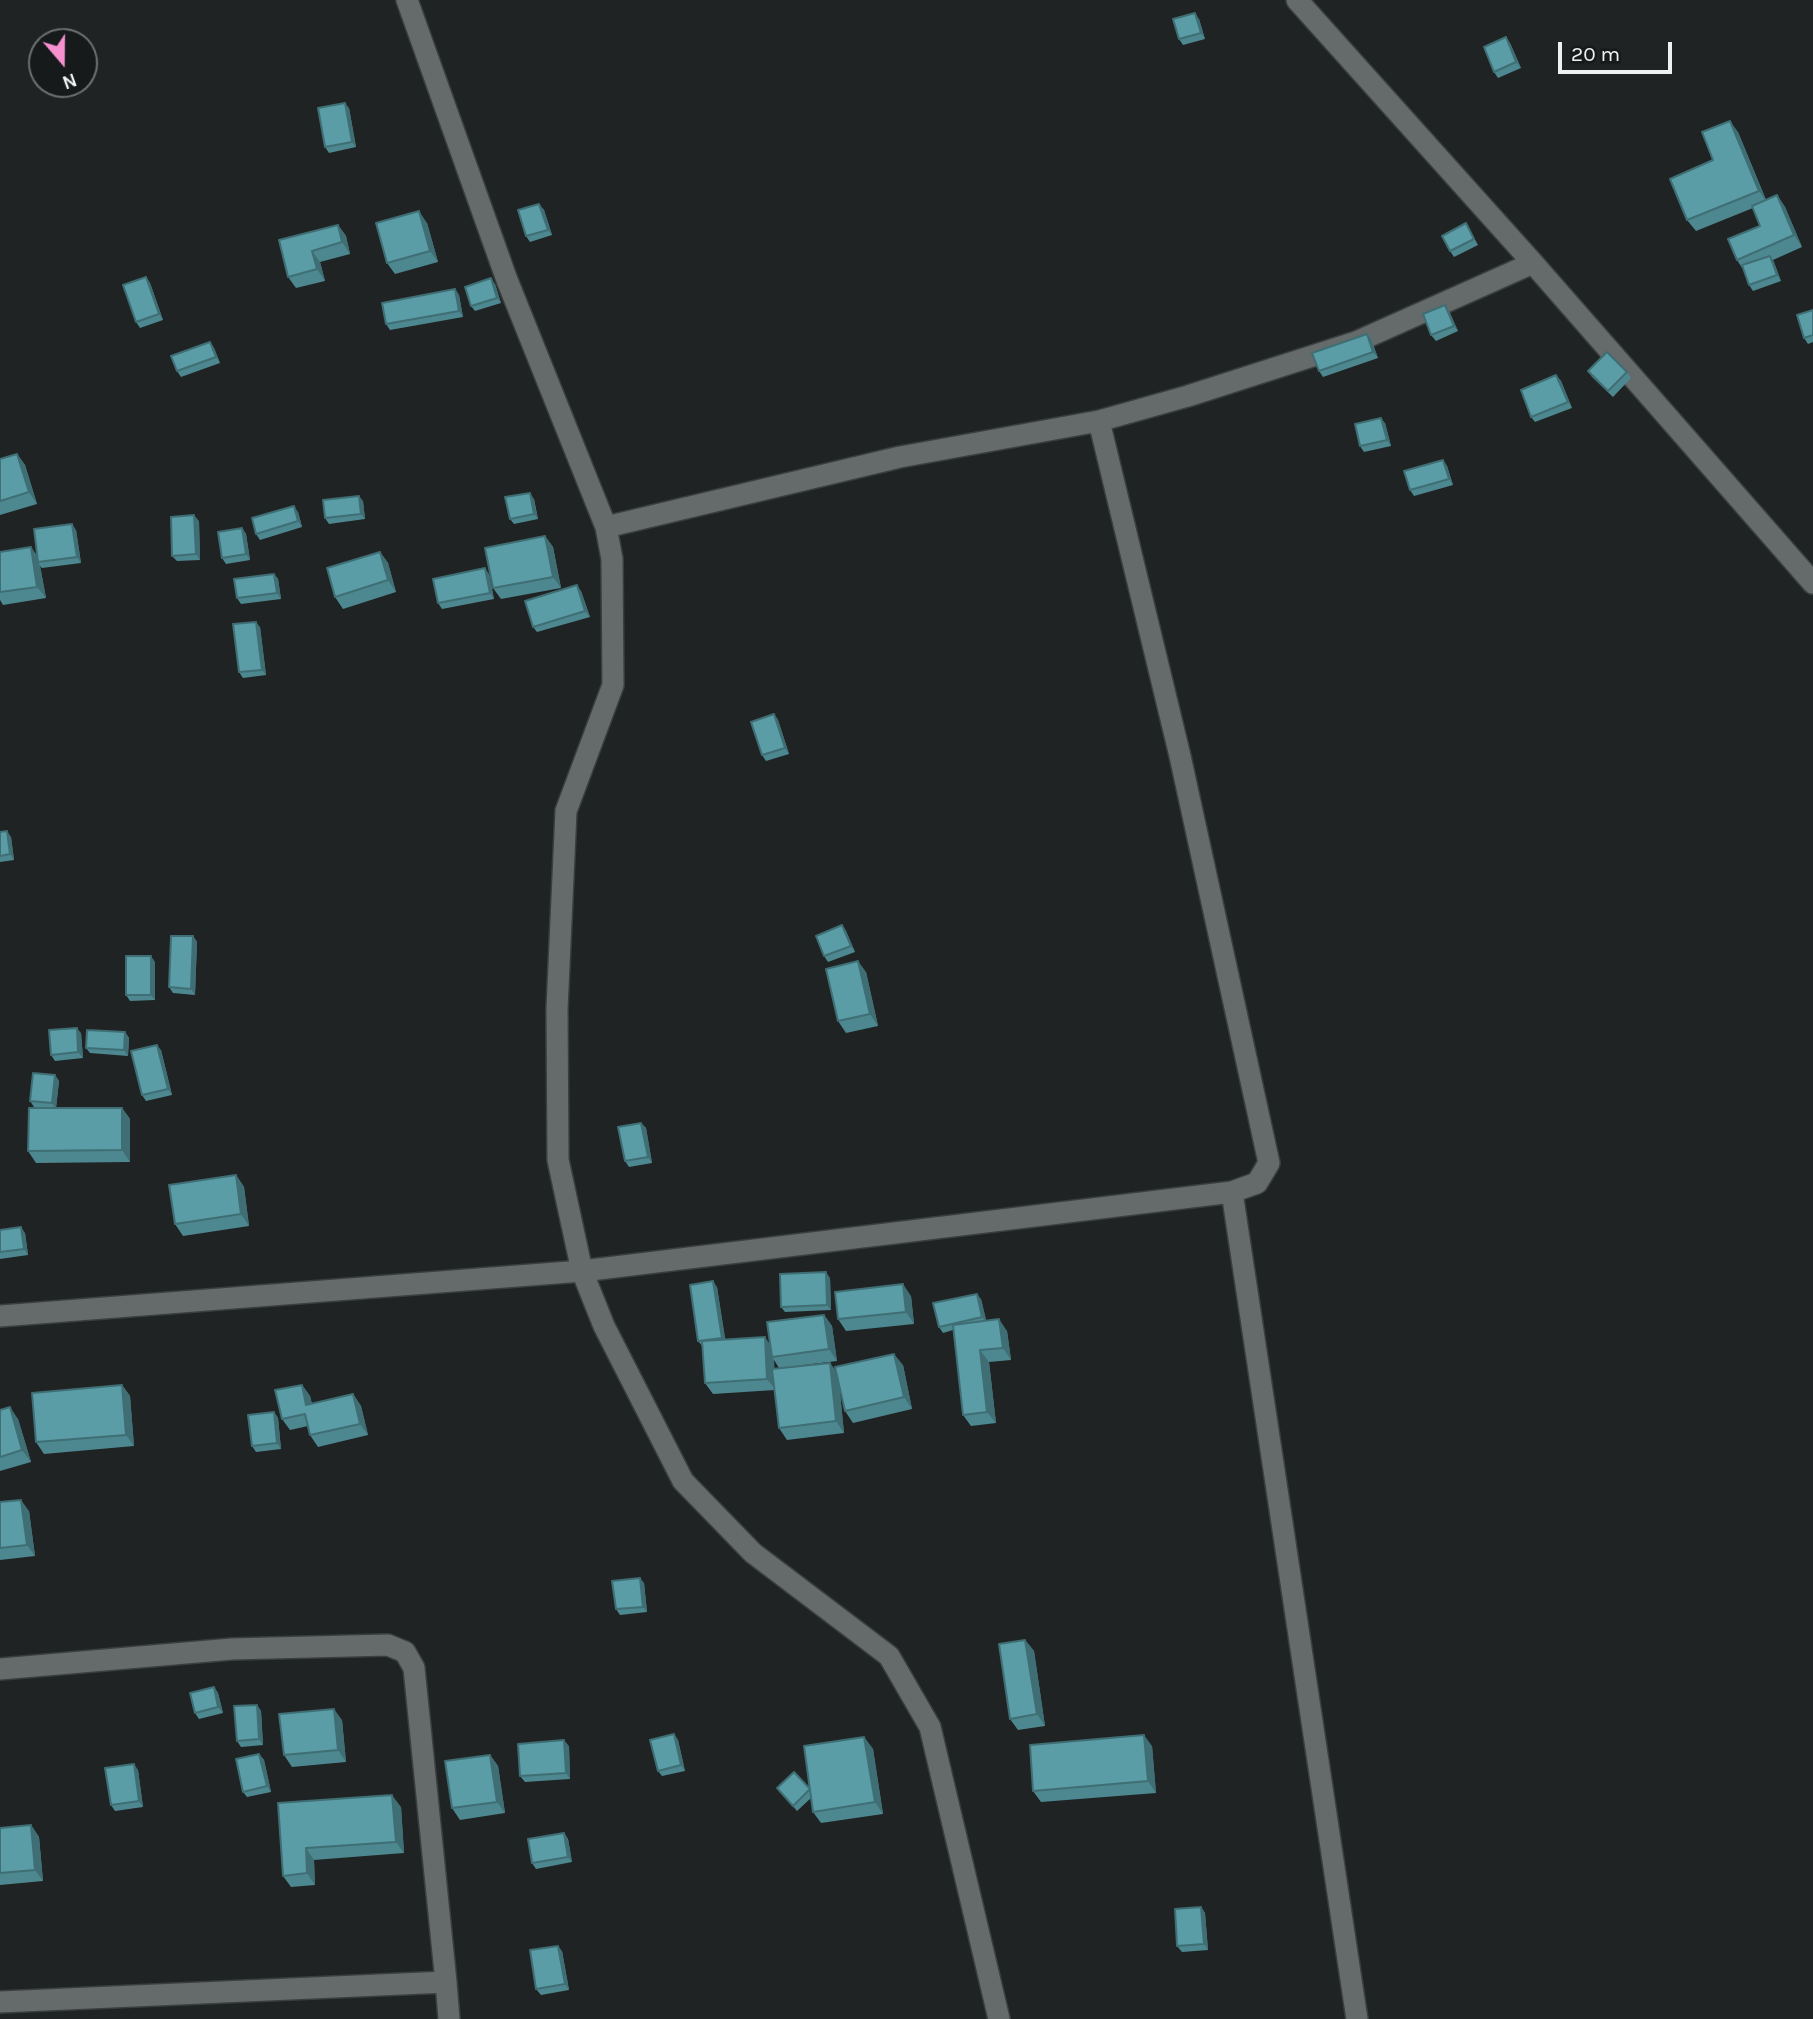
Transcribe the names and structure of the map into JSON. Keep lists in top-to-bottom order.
{
  "scale_bar": "20 m",
  "north": "bottom"
}
